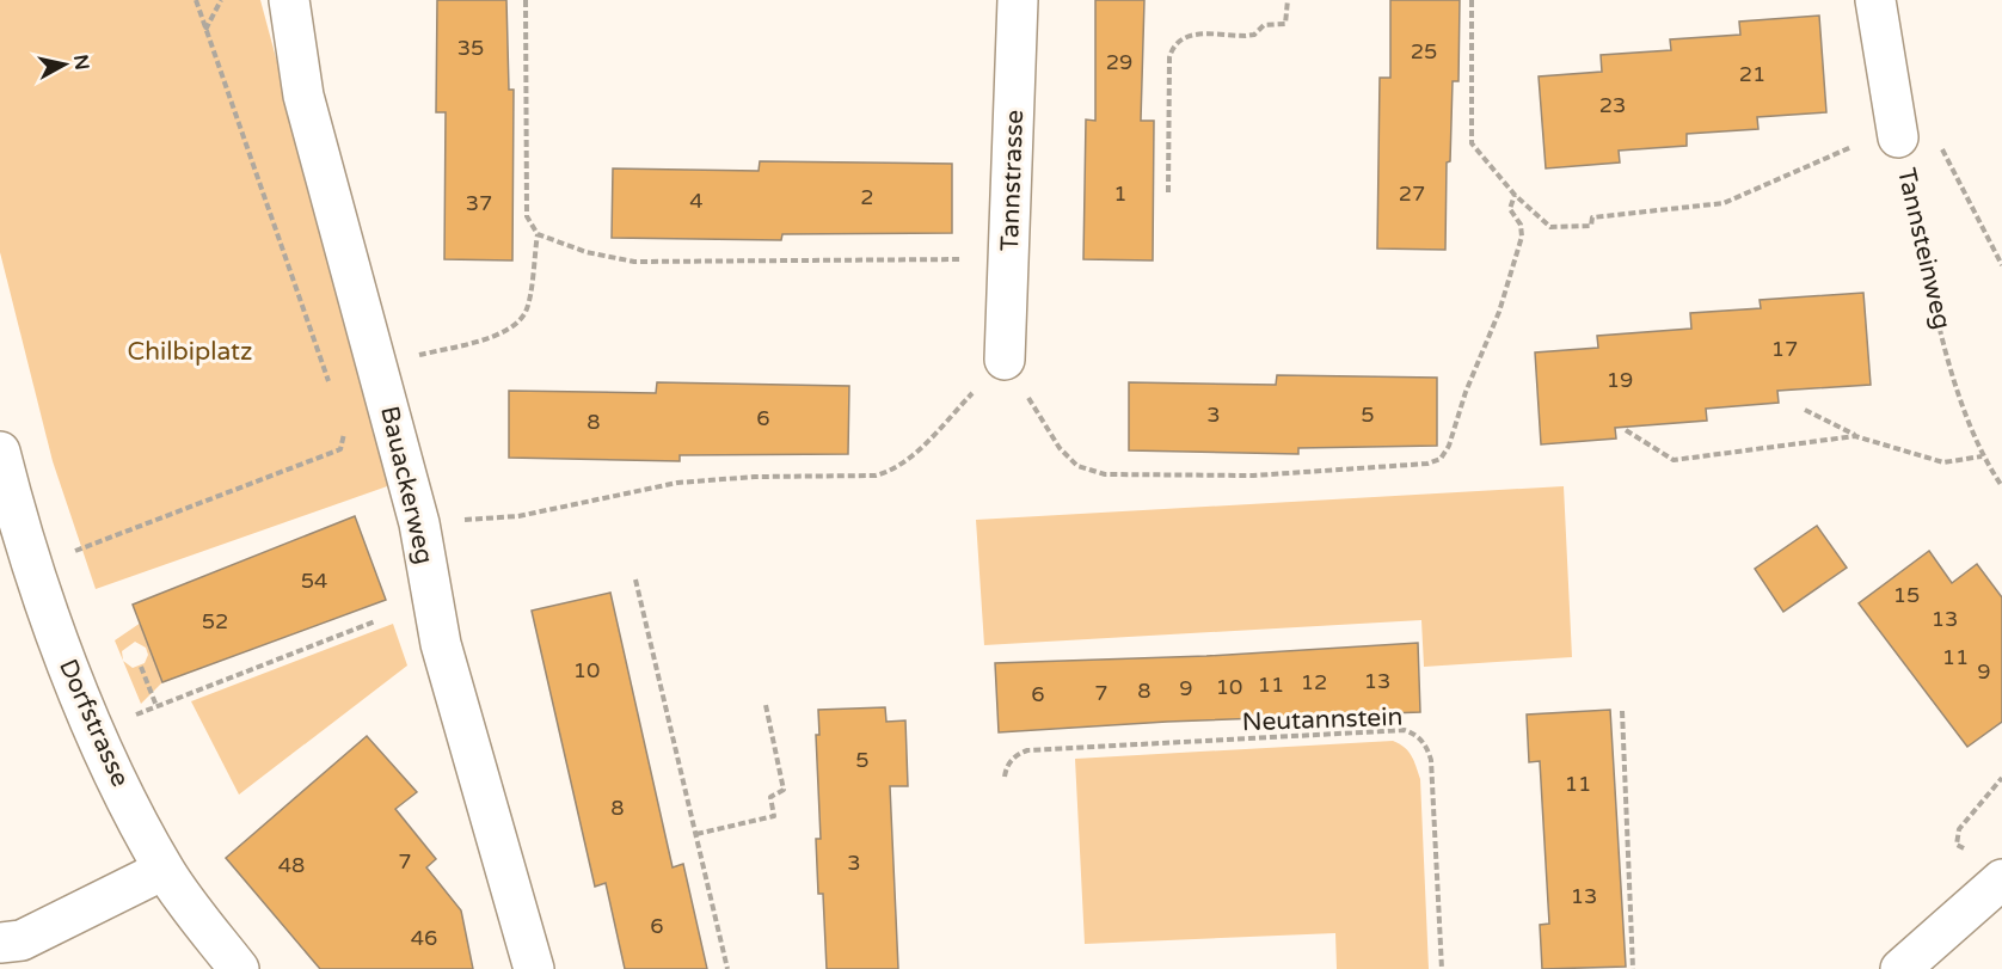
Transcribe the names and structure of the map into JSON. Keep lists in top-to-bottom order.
{
  "streets": {
    "street": [
      "Tannstrasse",
      "Tannsteinweg",
      "Bauackerweg",
      "Dorfstrasse"
    ],
    "path": ["Neutannstein"]
  },
  "parks": ["Chilbiplatz"],
  "house_numbers": [
    "35",
    "25",
    "29",
    "21",
    "23",
    "1",
    "27",
    "2",
    "4",
    "37",
    "17",
    "19",
    "3",
    "5",
    "6",
    "8",
    "54",
    "15",
    "13",
    "52",
    "11",
    "10",
    "9",
    "13",
    "12",
    "11",
    "10",
    "9",
    "8",
    "7",
    "6",
    "5",
    "11",
    "8",
    "7",
    "3",
    "48",
    "13",
    "6",
    "46"
  ],
  "north": "right"
}
